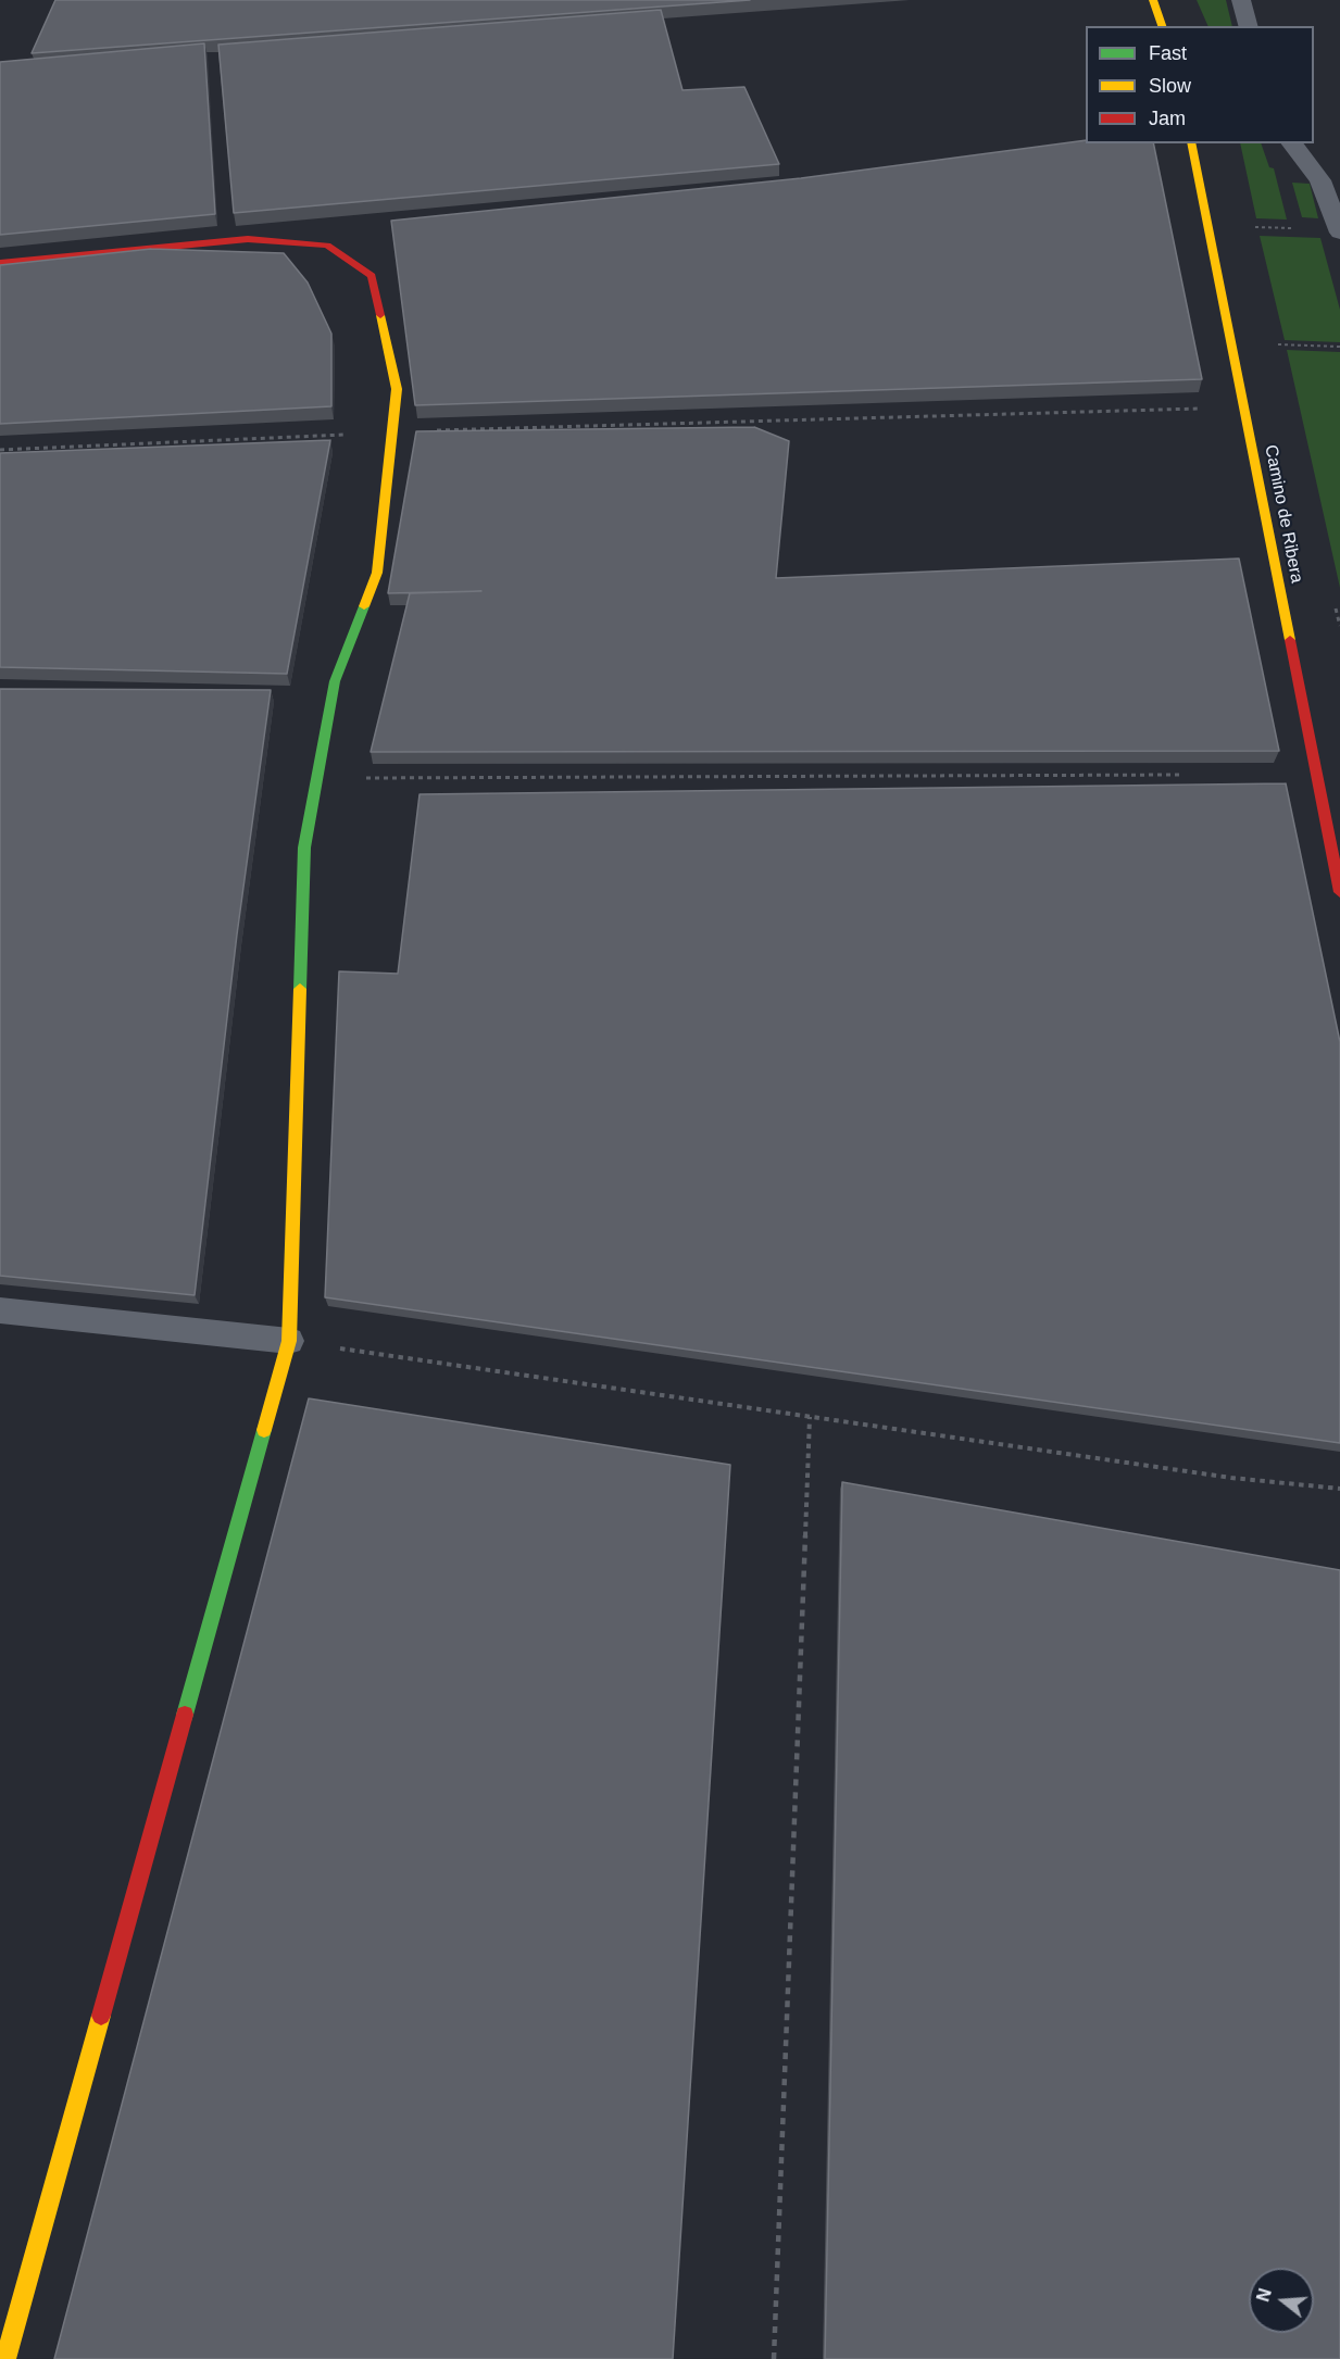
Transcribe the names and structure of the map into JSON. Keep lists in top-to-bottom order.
{
  "streets": {
    "street": ["Camino de Ribera"]
  },
  "legend": ["Fast", "Slow", "Jam"],
  "north": "left"
}
